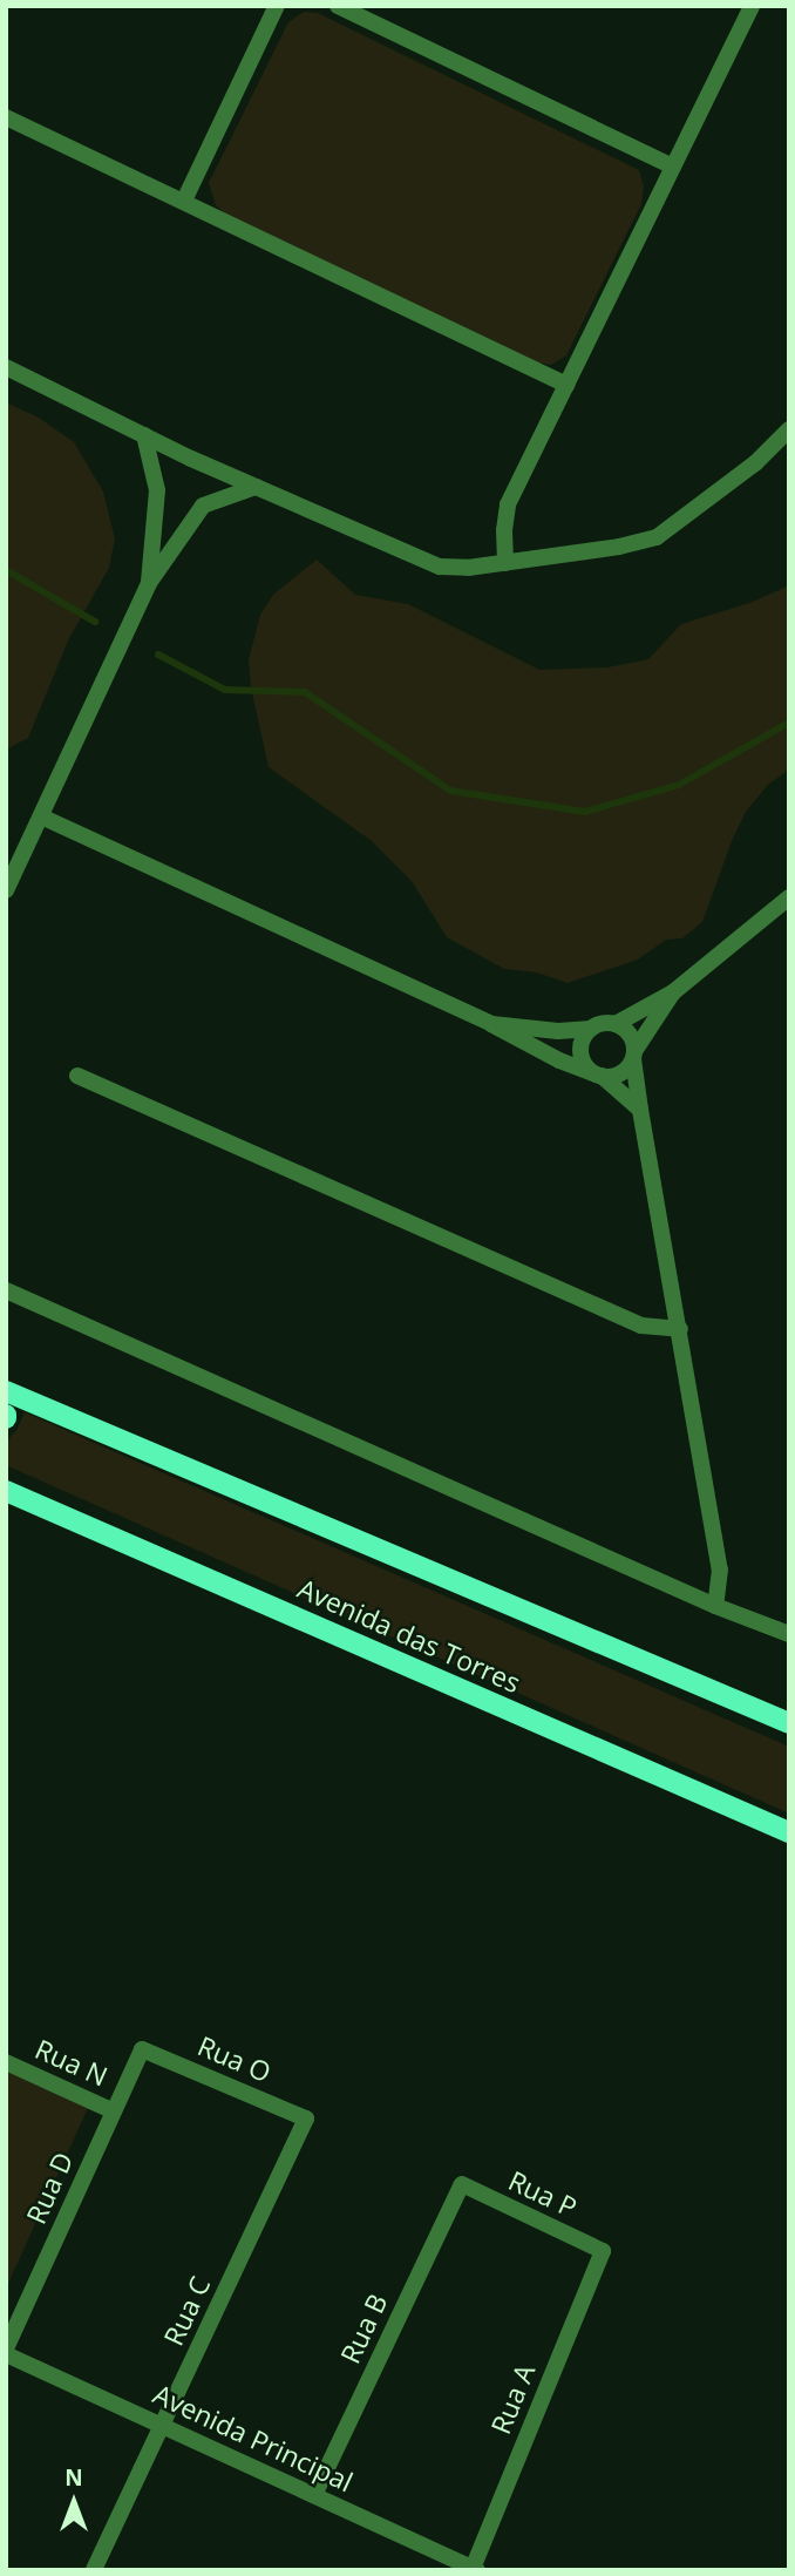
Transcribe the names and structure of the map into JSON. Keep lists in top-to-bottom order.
{
  "streets": {
    "main road": ["Avenida das Torres"],
    "street": [
      "Rua O",
      "Rua N",
      "Rua D",
      "Rua P",
      "Rua C",
      "Rua B",
      "Rua A",
      "Avenida Principal"
    ]
  },
  "crossings": [
    ["Rua O", "Rua D"],
    ["Rua O", "Rua C"],
    ["Rua N", "Rua D"],
    ["Rua D", "Avenida Principal"],
    ["Rua P", "Rua B"],
    ["Rua P", "Rua A"],
    ["Rua C", "Avenida Principal"],
    ["Rua B", "Avenida Principal"],
    ["Rua A", "Avenida Principal"]
  ],
  "north": "top"
}
